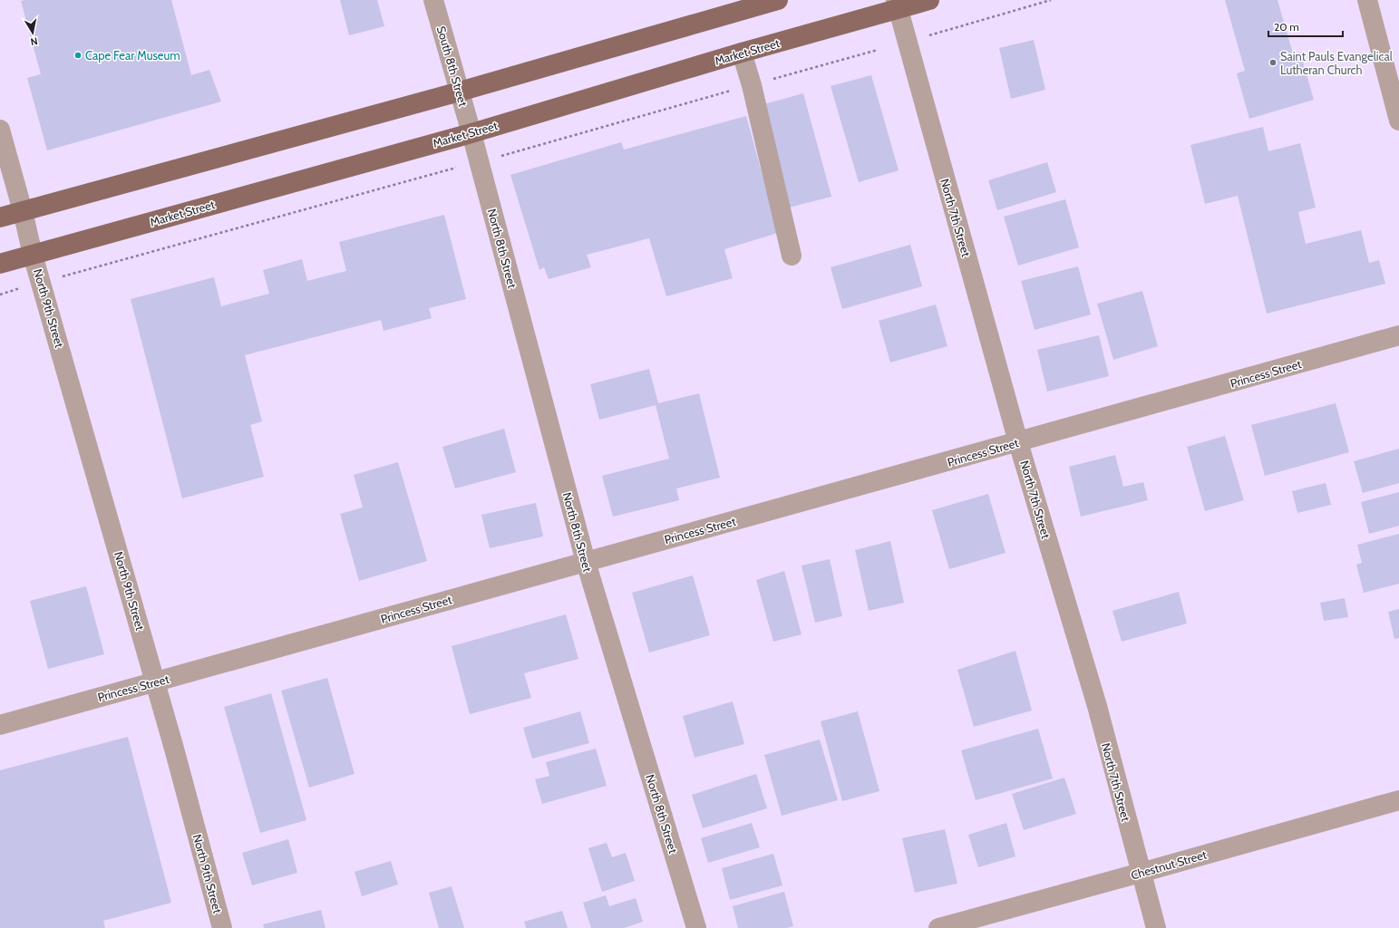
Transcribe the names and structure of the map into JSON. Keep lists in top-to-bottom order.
{
  "streets": {
    "main road": ["Market Street"],
    "street": [
      "South 8th Street",
      "North 7th Street",
      "North 8th Street",
      "North 9th Street",
      "Princess Street",
      "Chestnut Street"
    ]
  },
  "crossings": [
    ["Market Street", "South 8th Street"],
    ["Market Street", "North 7th Street"],
    ["Market Street", "North 8th Street"],
    ["Market Street", "North 9th Street"],
    ["South 8th Street", "North 8th Street"],
    ["North 7th Street", "Princess Street"],
    ["North 7th Street", "Chestnut Street"],
    ["North 8th Street", "Princess Street"],
    ["North 9th Street", "Princess Street"]
  ],
  "places": ["Cape Fear Museum", "Saint Pauls Evangelical Lutheran Church"],
  "scale_bar": "20 m",
  "north": "bottom"
}
